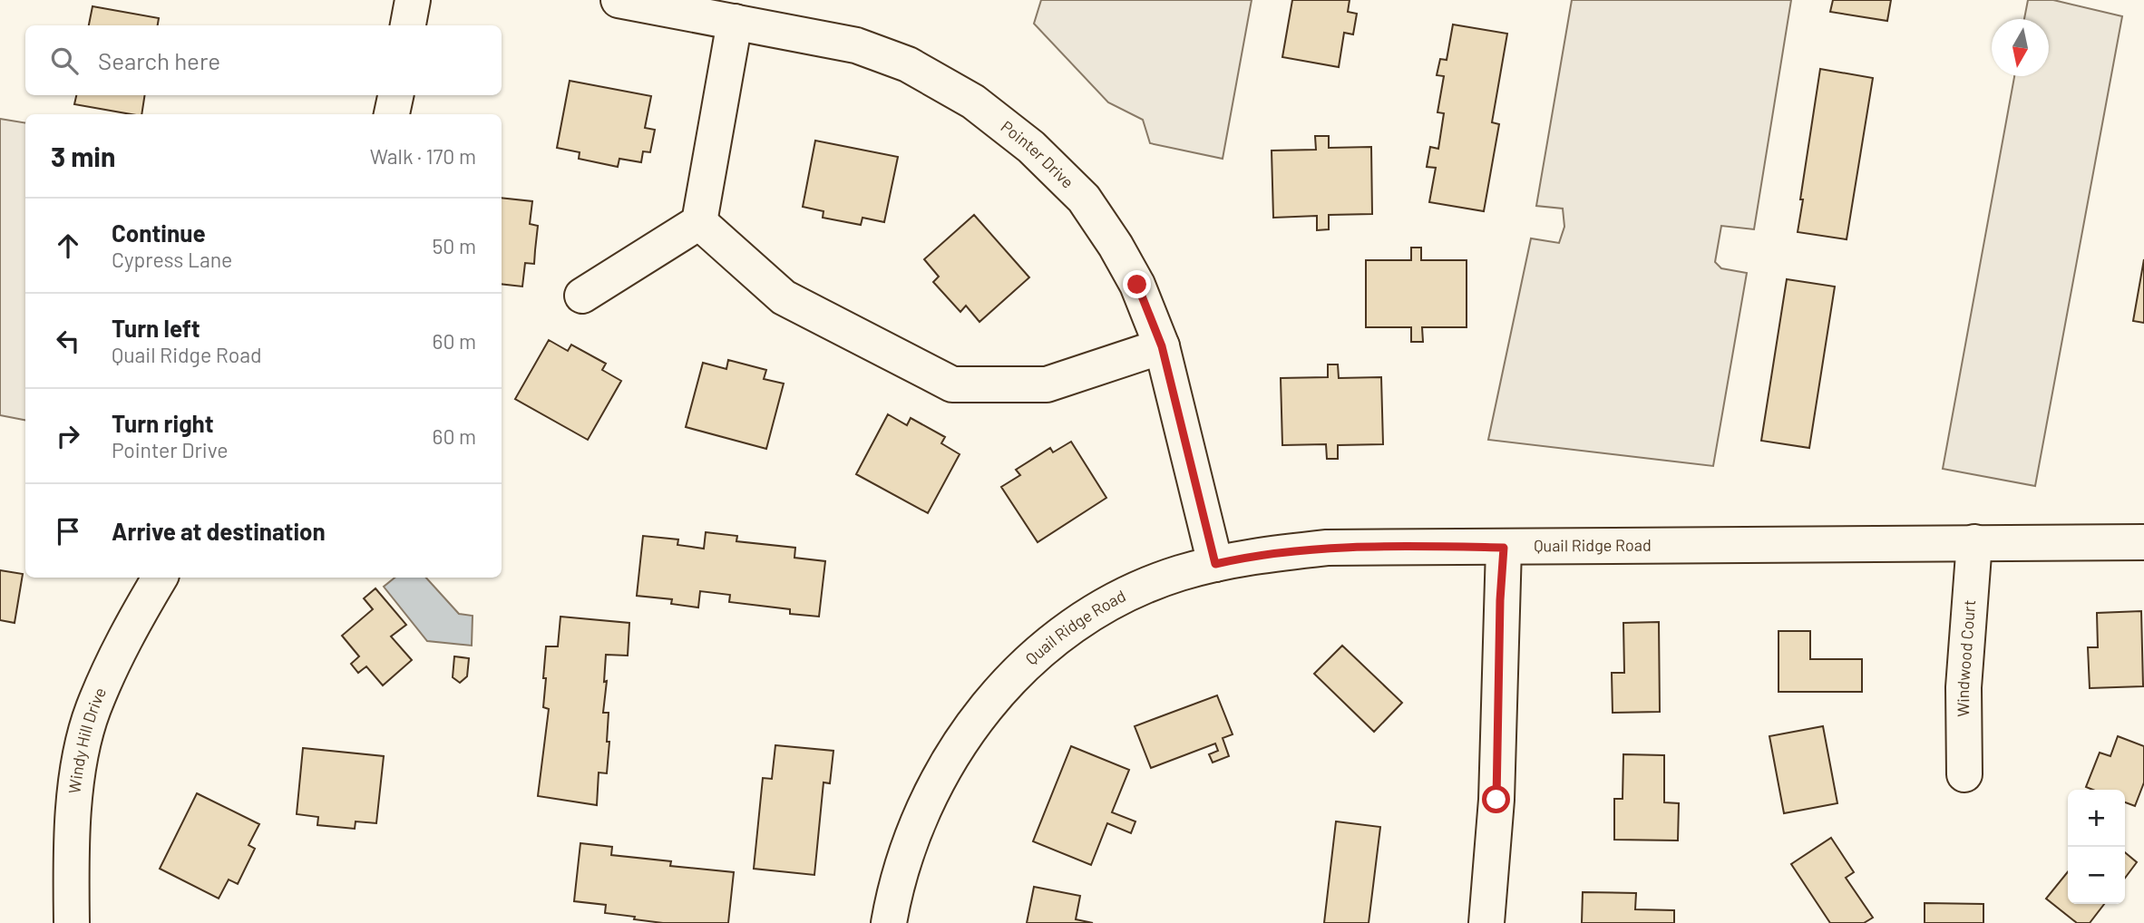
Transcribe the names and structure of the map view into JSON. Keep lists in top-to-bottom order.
{
  "streets": {
    "street": [
      "Pointer Drive",
      "Quail Ridge Road",
      "Windwood Court",
      "Windy Hill Drive"
    ]
  },
  "crossings": [
    ["Pointer Drive", "Quail Ridge Road"],
    ["Quail Ridge Road", "Windwood Court"]
  ],
  "north": "bottom",
  "page": {
    "search": "Search here",
    "heading": ["3 min", "Walk · 170 m"],
    "list": [
      ["Continue", "Cypress Lane", "50 m"],
      ["Turn left", "Quail Ridge Road", "60 m"],
      ["Turn right", "Pointer Drive", "60 m"],
      "Arrive at destination"
    ],
    "map_buttons": ["+", "−"]
  }
}
